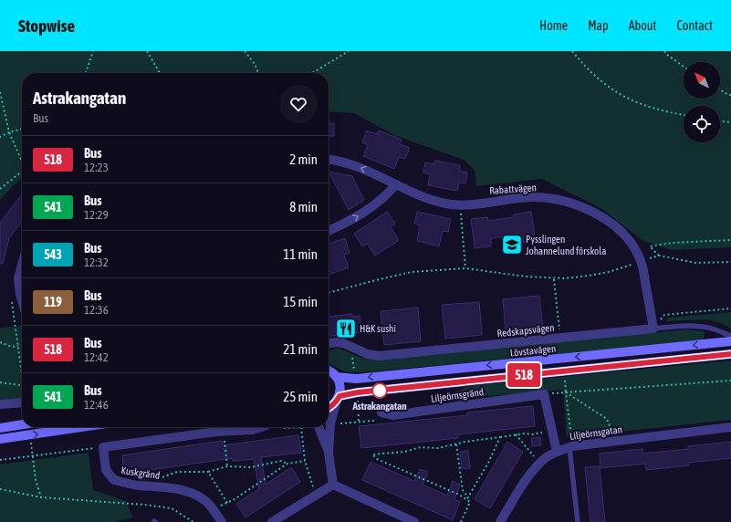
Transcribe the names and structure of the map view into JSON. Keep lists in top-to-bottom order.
{
  "streets": {
    "street": [
      "Rabattvägen",
      "Redskapsvägen",
      "Lövstavägen",
      "Liljeörnsgränd",
      "Liljeörnsgatan",
      "Kuskgränd"
    ]
  },
  "crossings": [
    ["Rabattvägen", "Redskapsvägen"]
  ],
  "places": {
    "school or university": ["Pysslingen Johannelund förskola"],
    "restaurant": ["H&K sushi"],
    "other": ["Astrakangatan"]
  },
  "lines": ["bus line 518"],
  "north": "top left",
  "page": {
    "header": "Stopwise",
    "nav": [
      "Home",
      "Map",
      "About",
      "Contact"
    ],
    "on_map": "518",
    "heading": ["Astrakangatan", "Bus"],
    "list": [
      {
        "mark": "518",
        "name": "Bus",
        "note": "12:23",
        "value": "2 min"
      },
      {
        "mark": "541",
        "name": "Bus",
        "note": "12:29",
        "value": "8 min"
      },
      {
        "mark": "543",
        "name": "Bus",
        "note": "12:32",
        "value": "11 min"
      },
      {
        "mark": "119",
        "name": "Bus",
        "note": "12:36",
        "value": "15 min"
      },
      {
        "mark": "518",
        "name": "Bus",
        "note": "12:42",
        "value": "21 min"
      },
      {
        "mark": "541",
        "name": "Bus",
        "note": "12:46",
        "value": "25 min"
      }
    ]
  }
}
